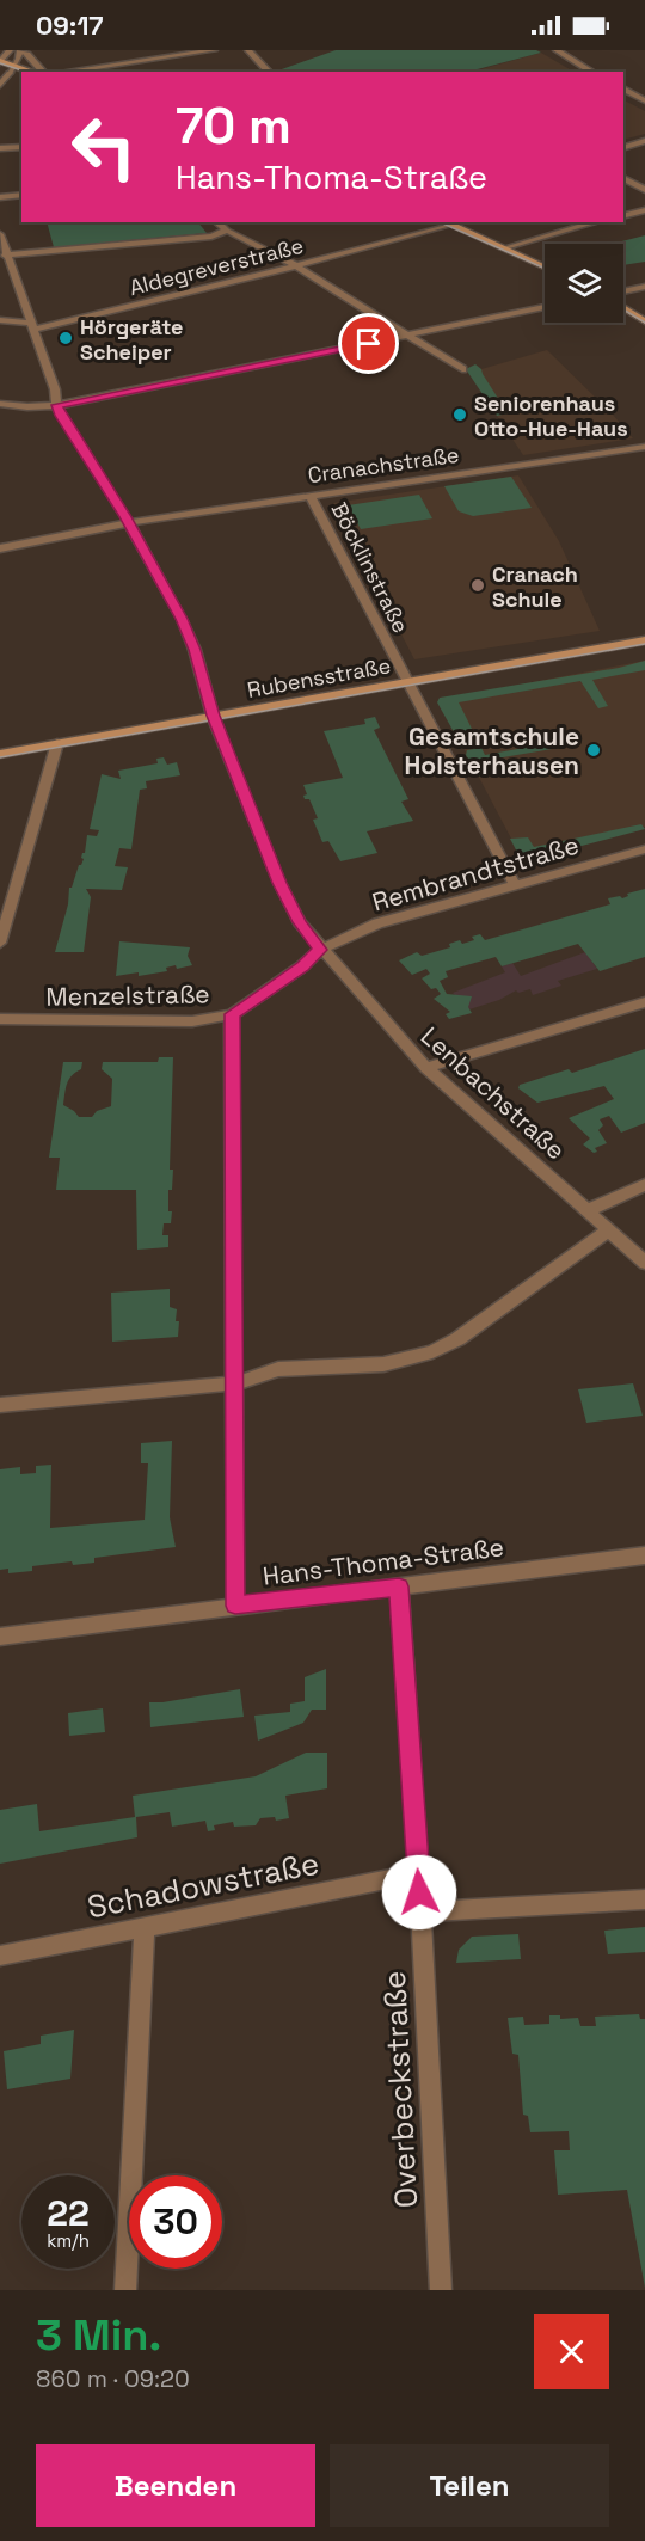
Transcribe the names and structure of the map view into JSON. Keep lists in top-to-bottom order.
{
  "streets": {
    "main road": ["Rubensstraße"],
    "street": [
      "Aldegreverstraße",
      "Cranachstraße",
      "Böcklinstraße",
      "Rembrandtstraße",
      "Menzelstraße",
      "Lenbachstraße",
      "Hans-Thoma-Straße",
      "Schadowstraße",
      "Overbeckstraße"
    ]
  },
  "crossings": [
    ["Aldegreverstraße", "Lenbachstraße"],
    ["Cranachstraße", "Böcklinstraße"],
    ["Cranachstraße", "Lenbachstraße"],
    ["Böcklinstraße", "Rubensstraße"],
    ["Böcklinstraße", "Rembrandtstraße"],
    ["Rubensstraße", "Lenbachstraße"],
    ["Rembrandtstraße", "Menzelstraße"],
    ["Rembrandtstraße", "Lenbachstraße"],
    ["Menzelstraße", "Lenbachstraße"],
    ["Hans-Thoma-Straße", "Overbeckstraße"],
    ["Schadowstraße", "Overbeckstraße"]
  ],
  "places": [
    "Hörgeräte Scheiper",
    "Seniorenhaus Otto-Hue-Haus",
    "Cranach Schule",
    "Gesamtschule Holsterhausen"
  ],
  "page": {
    "status": "09:17",
    "turn": ["70 m", "Hans-Thoma-Straße"],
    "speed": "22 km/h",
    "limit": "30",
    "heading": ["3 Min.", "860 m · 09:20"],
    "buttons": ["Beenden", "Teilen"]
  }
}
